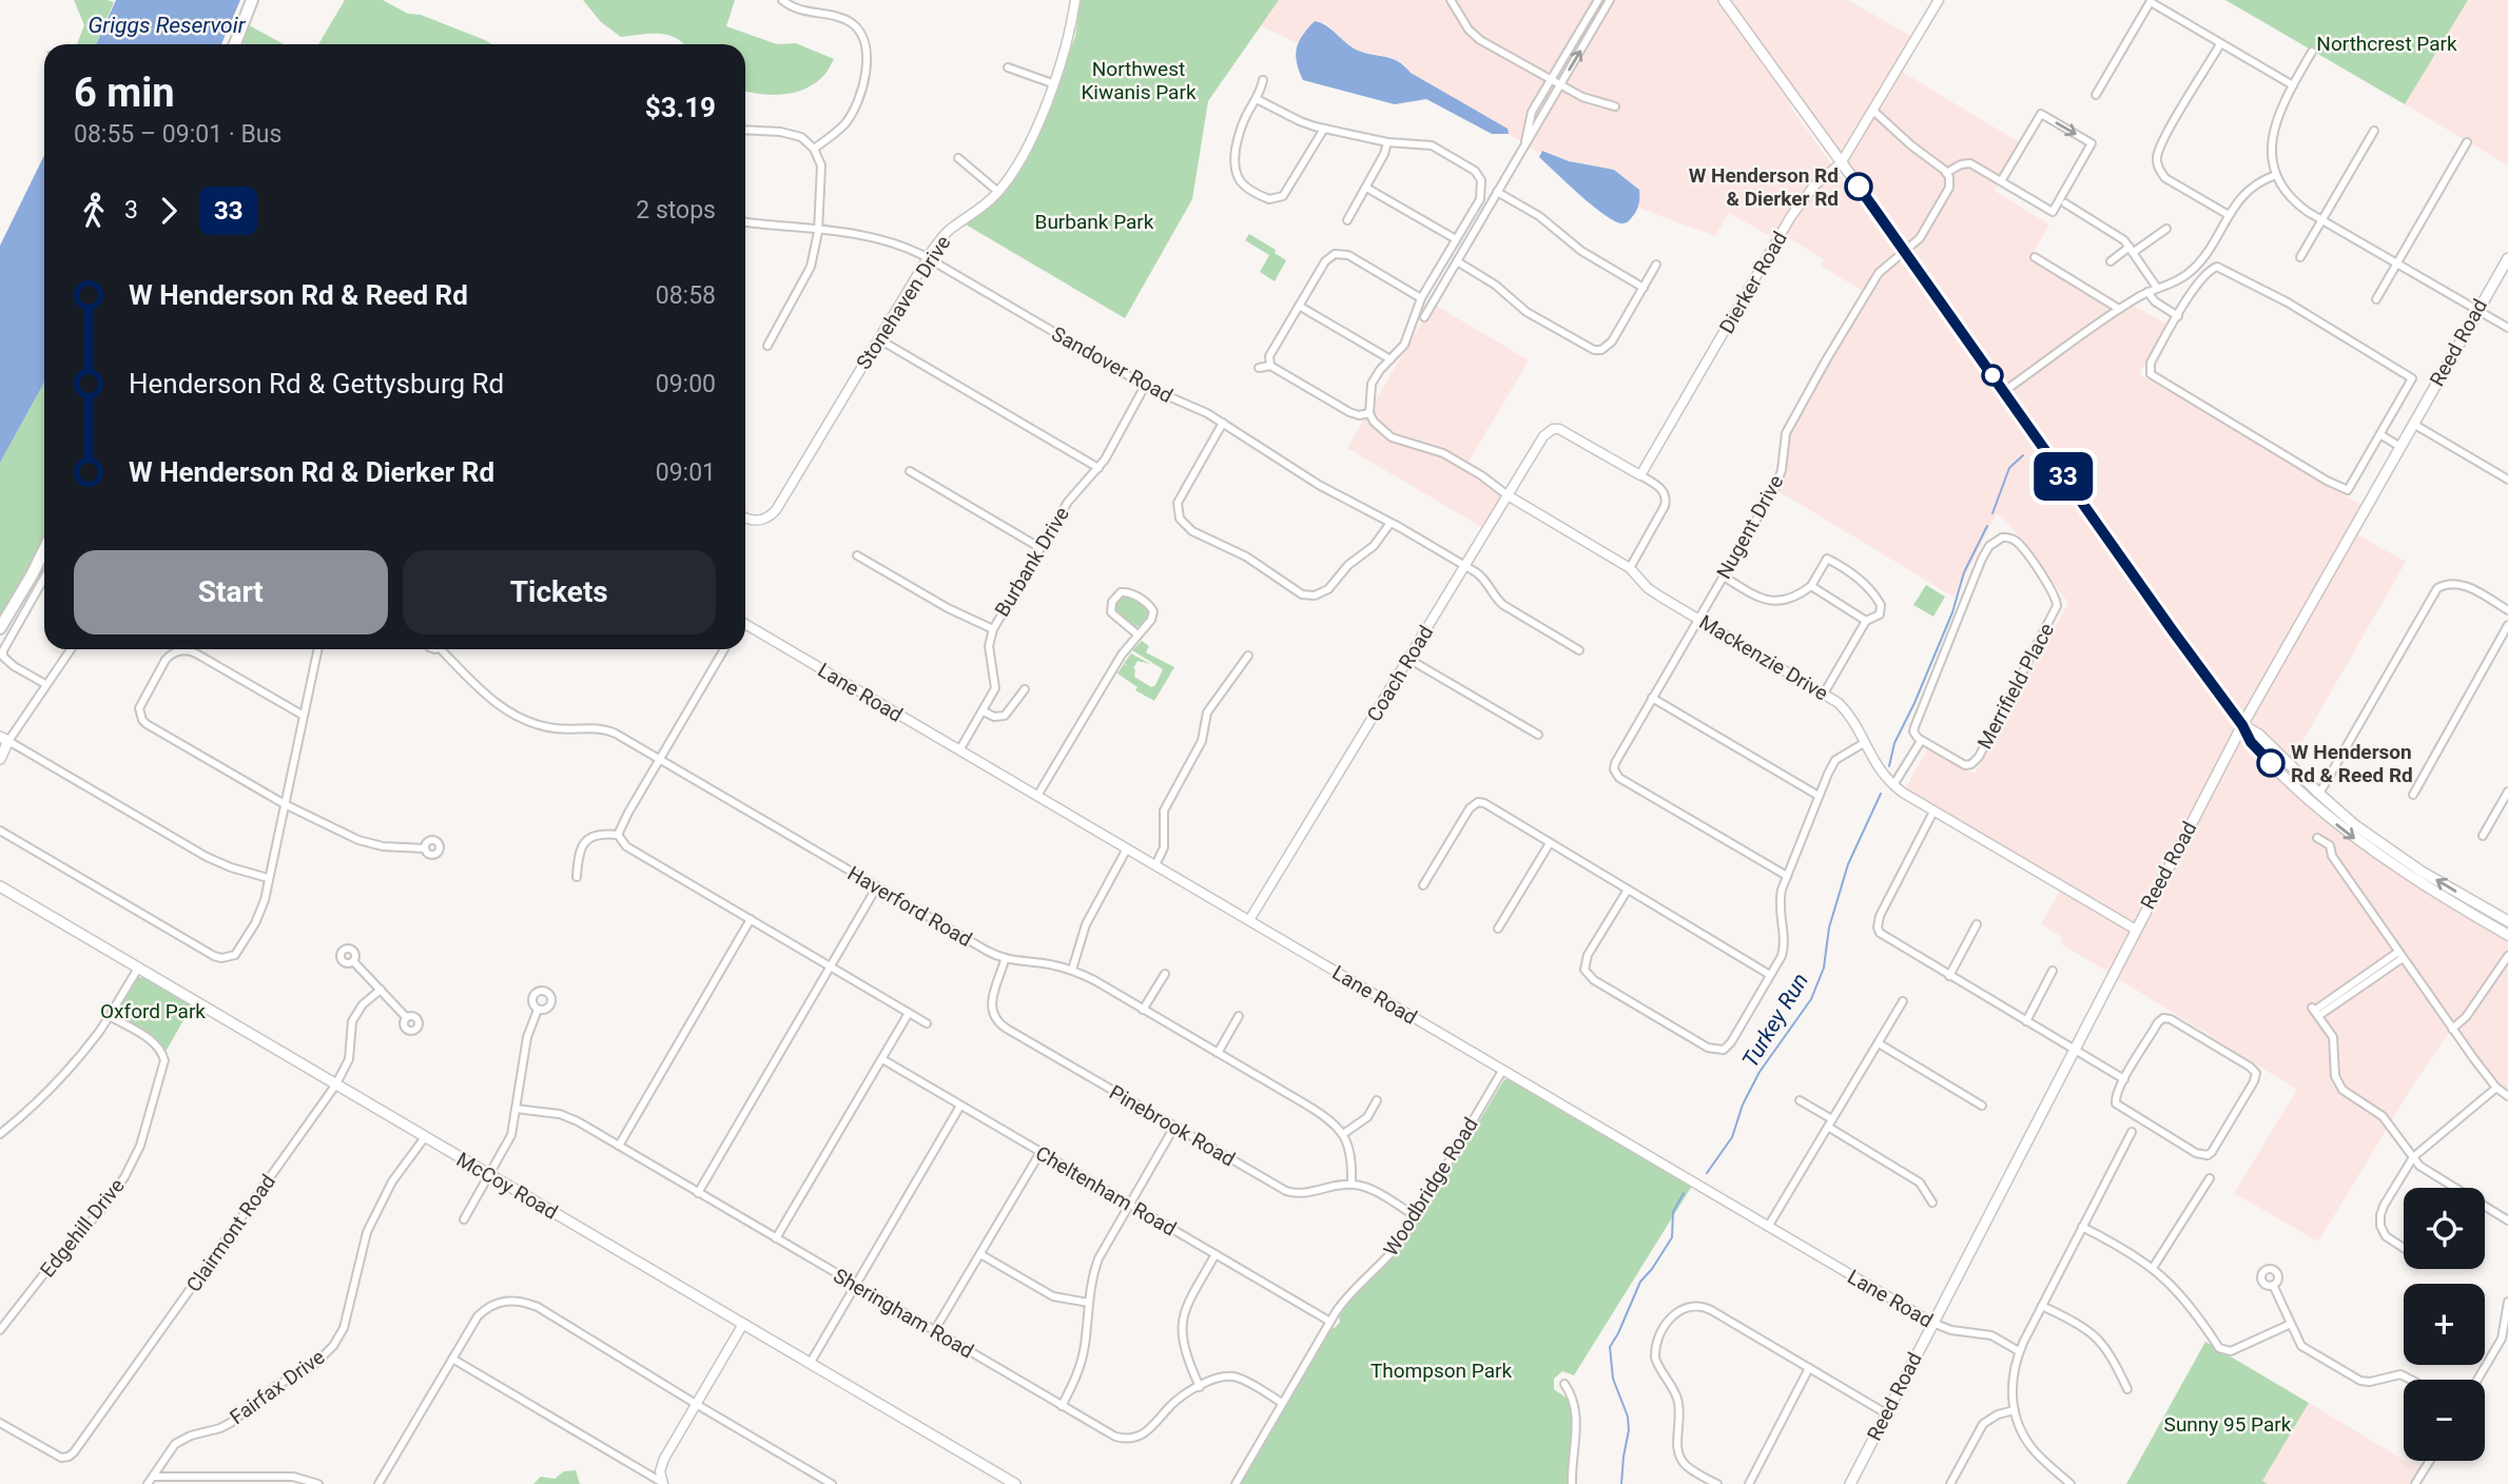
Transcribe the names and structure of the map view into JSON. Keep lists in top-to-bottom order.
{
  "streets": {
    "main road": ["Reed Road", "McCoy Road"],
    "street": [
      "Dierker Road",
      "Stonehaven Drive",
      "Sandover Road",
      "Nugent Drive",
      "Burbank Drive",
      "Mackenzie Drive",
      "Coach Road",
      "Merrifield Place",
      "Lane Road",
      "Haverford Road",
      "Pinebrook Road",
      "Woodbridge Road",
      "Cheltenham Road",
      "Edgehill Drive",
      "Clairmont Road",
      "Sheringham Road",
      "Fairfax Drive"
    ]
  },
  "crossings": [
    ["Dierker Road", "Coach Road"],
    ["Stonehaven Drive", "Sandover Road"],
    ["Reed Road", "Mackenzie Drive"],
    ["Reed Road", "Lane Road"],
    ["Sandover Road", "Burbank Drive"],
    ["Sandover Road", "Coach Road"],
    ["Nugent Drive", "Mackenzie Drive"],
    ["Burbank Drive", "Lane Road"],
    ["Mackenzie Drive", "Coach Road"],
    ["Mackenzie Drive", "Merrifield Place"],
    ["Coach Road", "Lane Road"],
    ["Lane Road", "Woodbridge Road"],
    ["Haverford Road", "Pinebrook Road"],
    ["McCoy Road", "Clairmont Road"],
    ["McCoy Road", "Fairfax Drive"],
    ["Woodbridge Road", "Cheltenham Road"],
    ["Woodbridge Road", "Sheringham Road"]
  ],
  "water": ["Griggs Reservoir", "Turkey Run"],
  "parks": [
    "Northcrest Park",
    "Northwest Kiwanis Park",
    "Burbank Park",
    "Oxford Park",
    "Thompson Park",
    "Sunny 95 Park"
  ],
  "places": ["W Henderson Rd & Dierker Rd", "W Henderson Rd & Reed Rd"],
  "lines": ["bus line 33"],
  "page": {
    "on_map": "33",
    "heading": ["6 min", "08:55 – 09:01 · Bus", "$3.19"],
    "legs": ["3", "33", "2 stops"],
    "list": [
      {
        "name": "W Henderson Rd & Reed Rd",
        "value": "08:58"
      },
      {
        "name": "Henderson Rd & Gettysburg Rd",
        "value": "09:00"
      },
      {
        "name": "W Henderson Rd & Dierker Rd",
        "value": "09:01"
      }
    ],
    "buttons": ["Start", "Tickets"],
    "map_buttons": ["+", "−"]
  }
}
